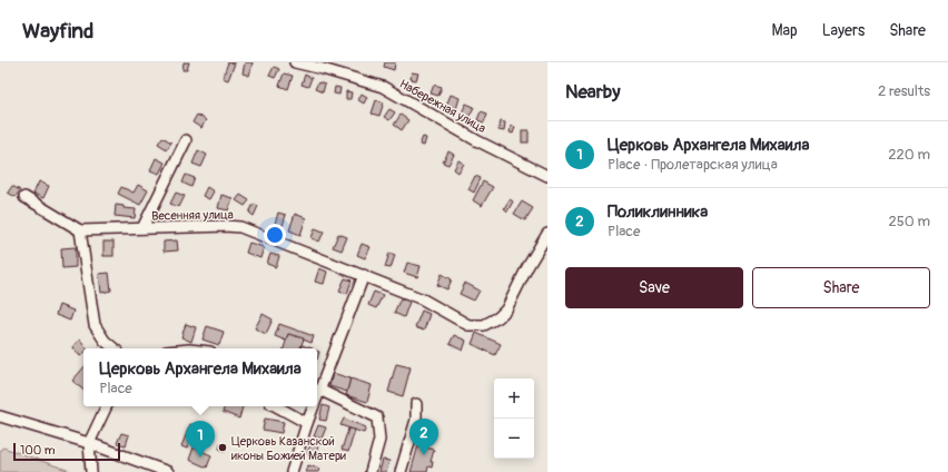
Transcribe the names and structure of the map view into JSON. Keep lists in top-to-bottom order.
{
  "streets": {
    "street": ["Набережная улица", "Весенняя улица"]
  },
  "places": ["Церковь Казанской иконы Божией Матери"],
  "scale_bar": "100 m",
  "page": {
    "header": "Wayfind",
    "nav": ["Map", "Layers", "Share"],
    "heading": ["Nearby", "2 results"],
    "list": [
      {
        "mark": "1",
        "name": "Церковь Архангела Михаила",
        "note": "Place · Пролетарская улица",
        "value": "220 m"
      },
      {
        "mark": "2",
        "name": "Поликлинника",
        "note": "Place",
        "value": "250 m"
      }
    ],
    "buttons": ["Save", "Share"],
    "popup": ["Церковь Архангела Михаила", "Place"],
    "map_buttons": ["+", "−"],
    "pins": ["2", "1"],
    "scale": "100 m"
  }
}
